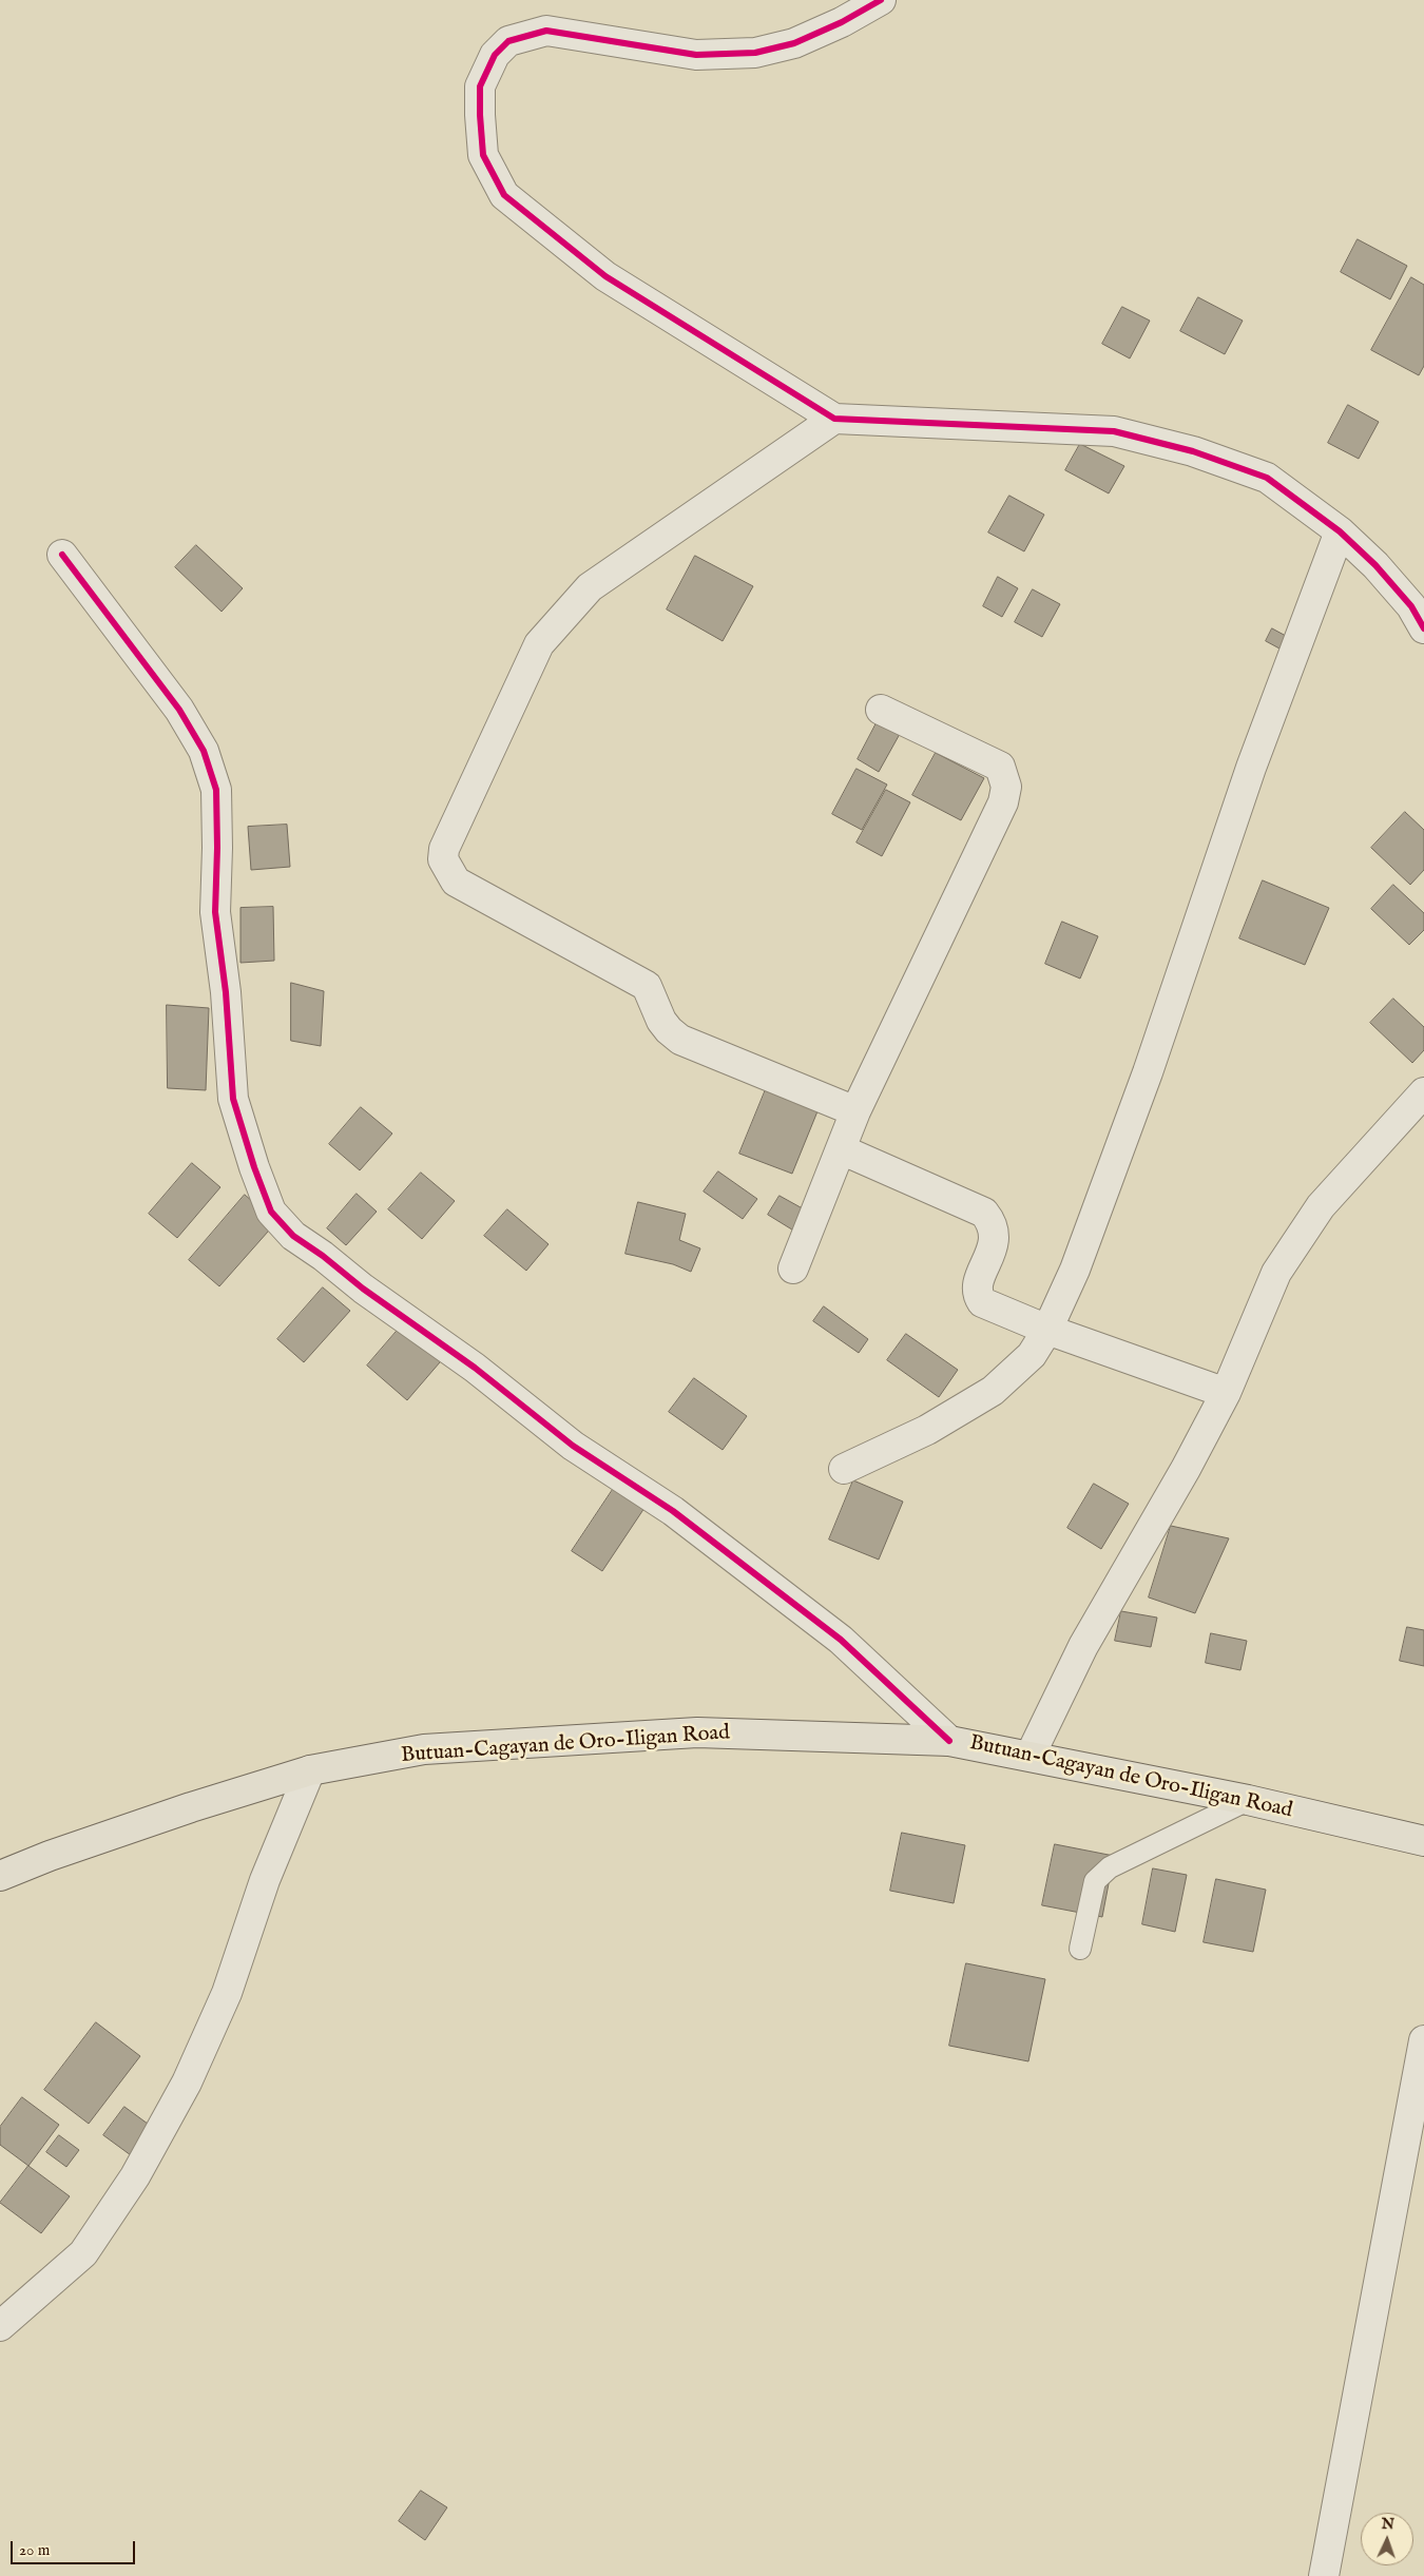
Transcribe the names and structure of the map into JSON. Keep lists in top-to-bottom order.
{
  "streets": {
    "highway": ["Butuan-Cagayan de Oro-Iligan Road"]
  },
  "scale_bar": "20 m",
  "north": "top"
}
